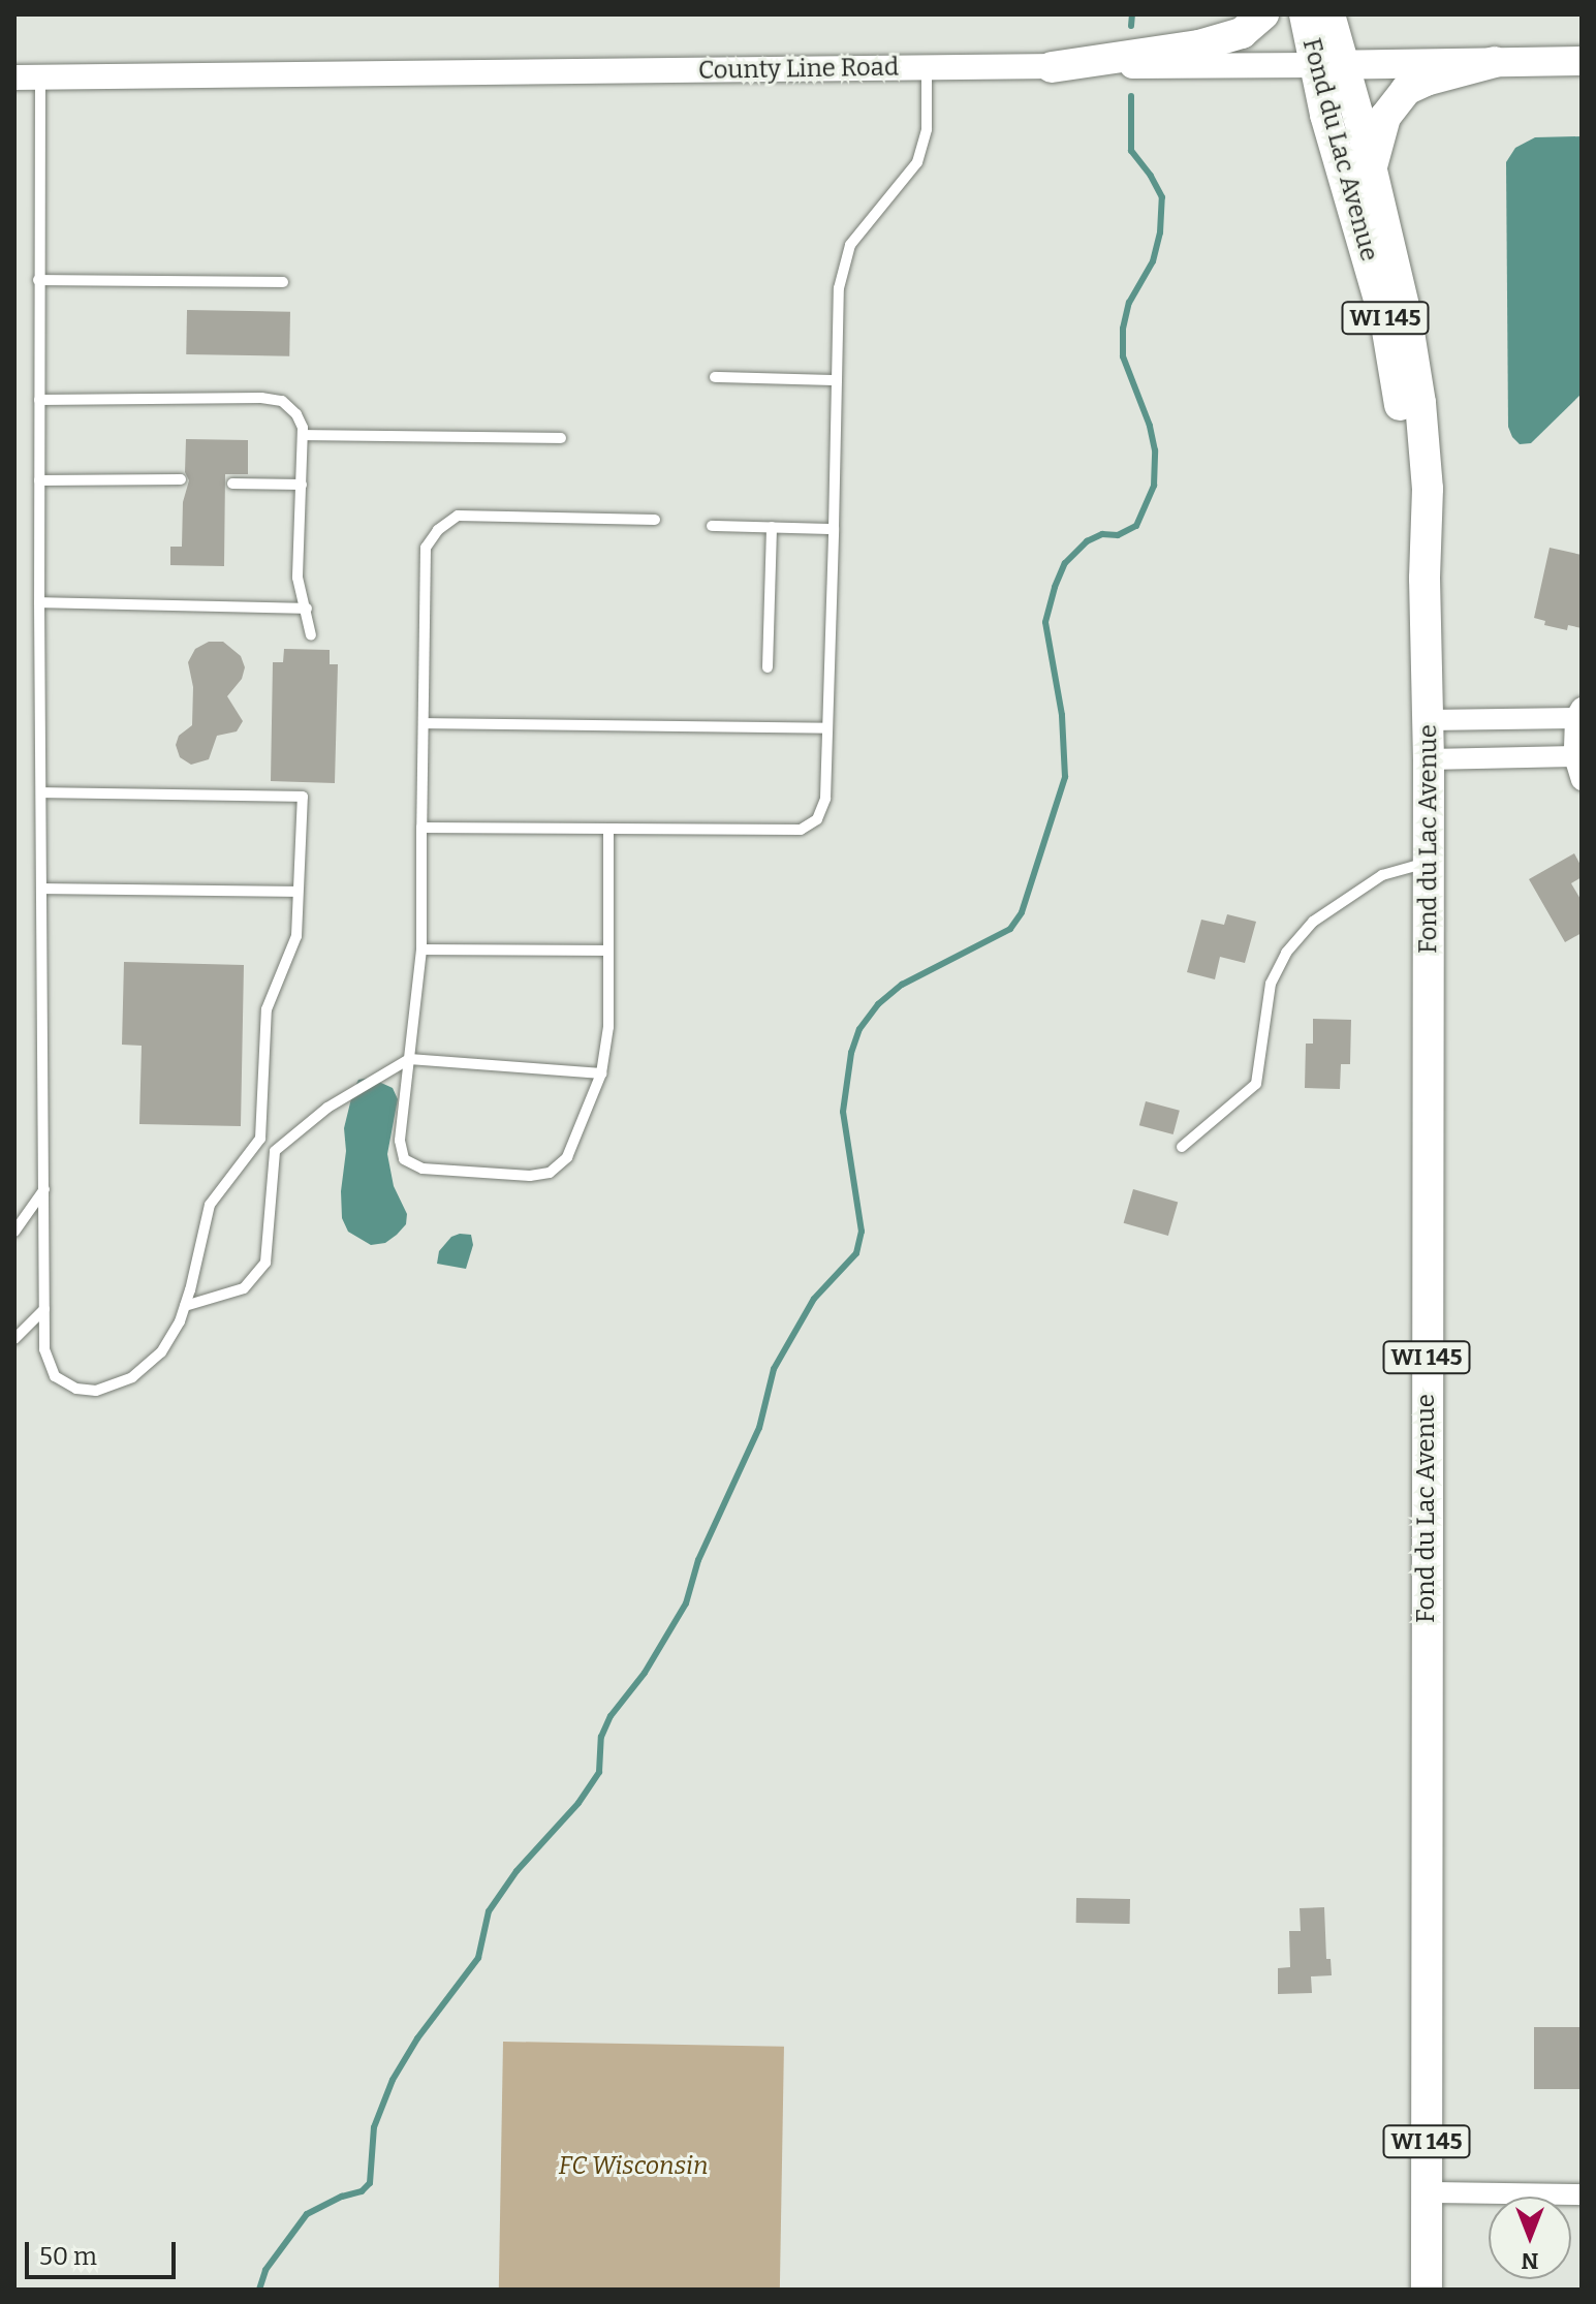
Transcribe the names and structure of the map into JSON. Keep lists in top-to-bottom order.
{
  "streets": {
    "main road": ["County Line Road", "Fond du Lac Avenue", "WI 145"]
  },
  "crossings": [
    ["County Line Road", "Fond du Lac Avenue"]
  ],
  "parks": ["FC Wisconsin"],
  "scale_bar": "50 m",
  "north": "bottom"
}
